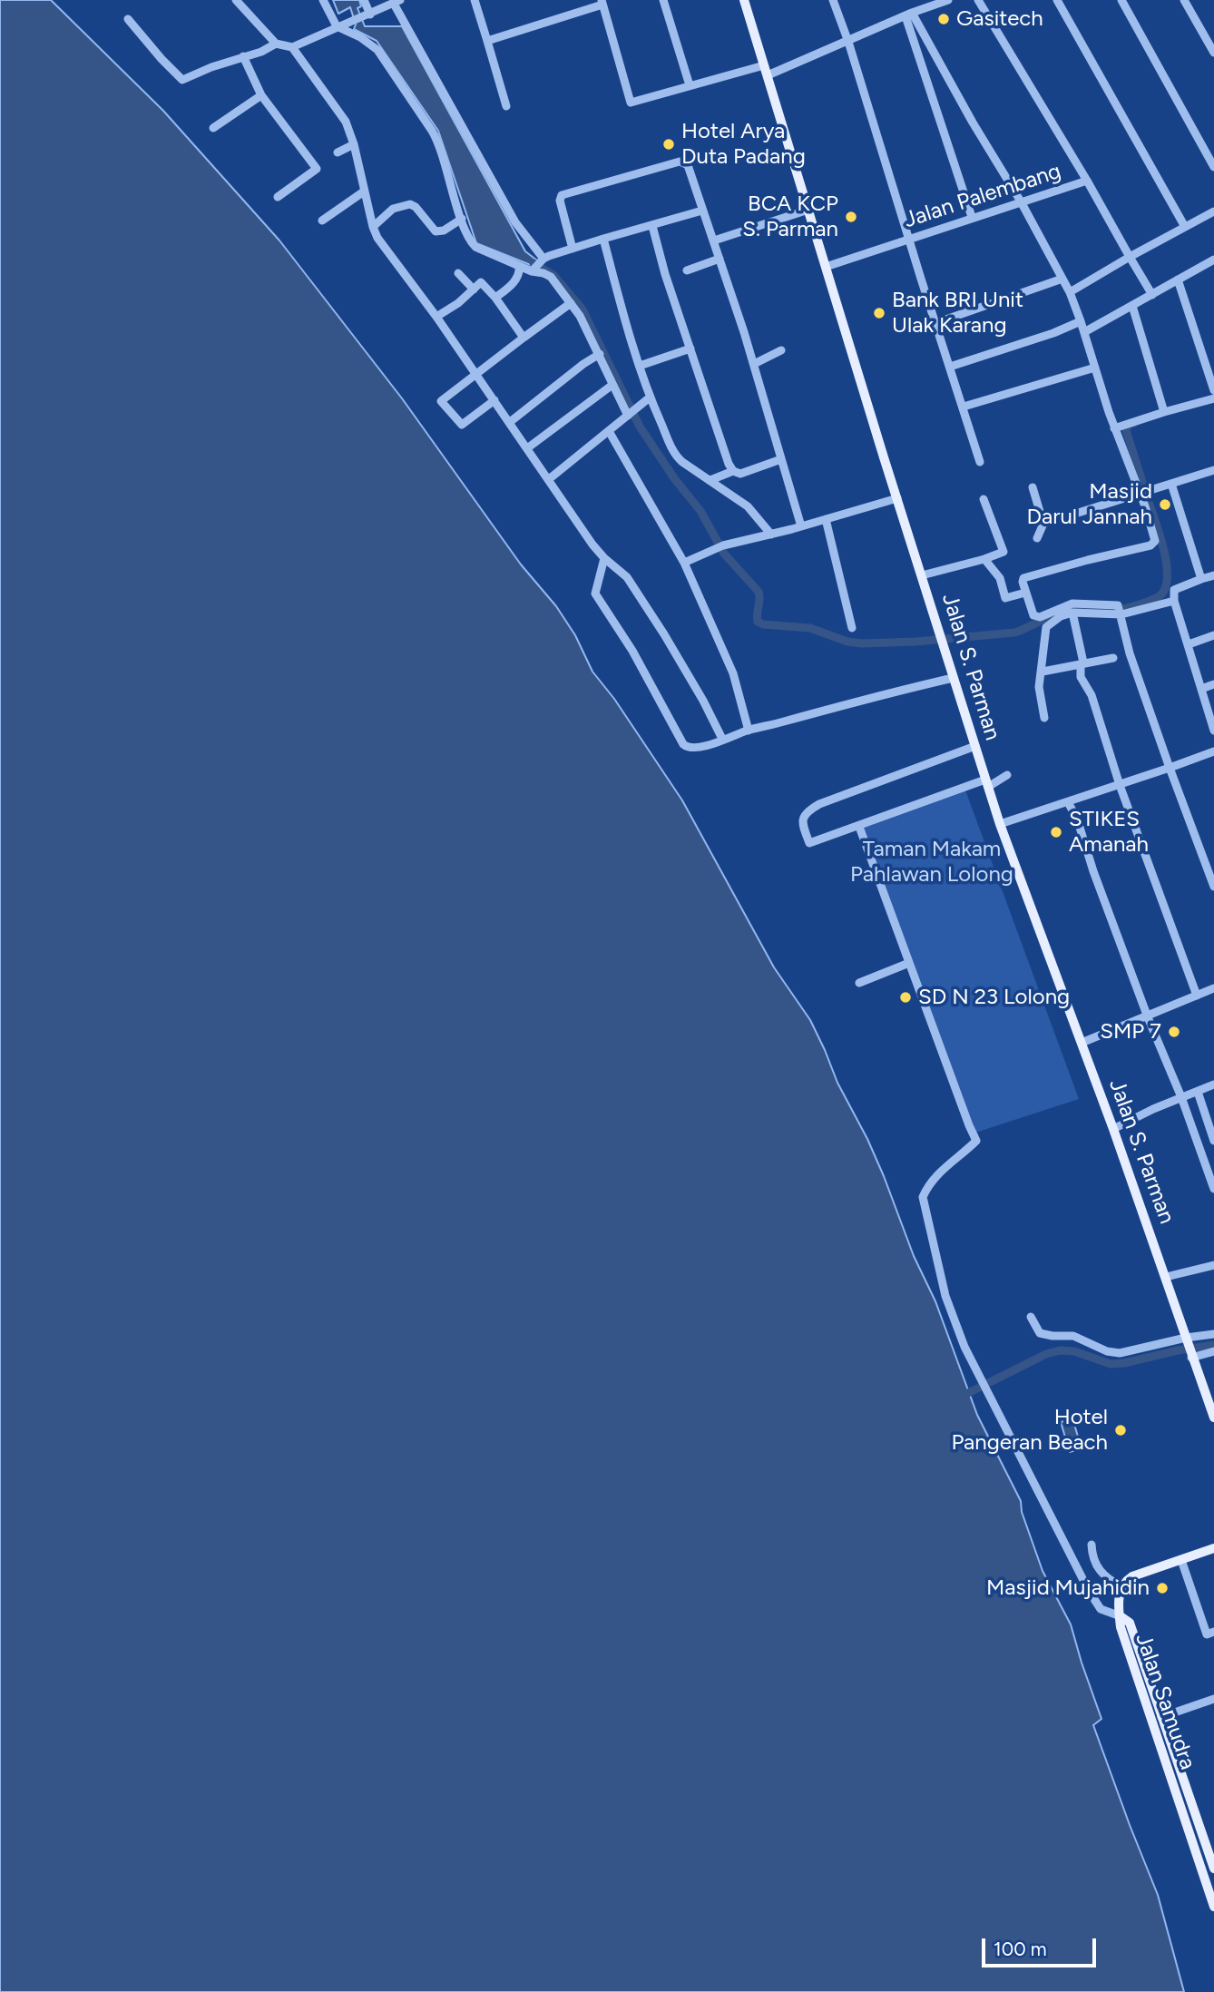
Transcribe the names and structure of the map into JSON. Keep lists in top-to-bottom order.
{
  "streets": {
    "main road": ["Jalan S. Parman", "Jalan Samudra"],
    "street": ["Jalan Palembang"]
  },
  "crossings": [
    ["Jalan Palembang", "Jalan S. Parman"]
  ],
  "parks": ["Taman Makam Pahlawan Lolong"],
  "places": [
    "Gasitech",
    "Hotel Arya Duta Padang",
    "BCA KCP S. Parman",
    "Bank BRI Unit Ulak Karang",
    "Masjid Darul Jannah",
    "STIKES Amanah",
    "SD N 23 Lolong",
    "SMP 7",
    "Hotel Pangeran Beach",
    "Masjid Mujahidin"
  ],
  "scale_bar": "100 m"
}
